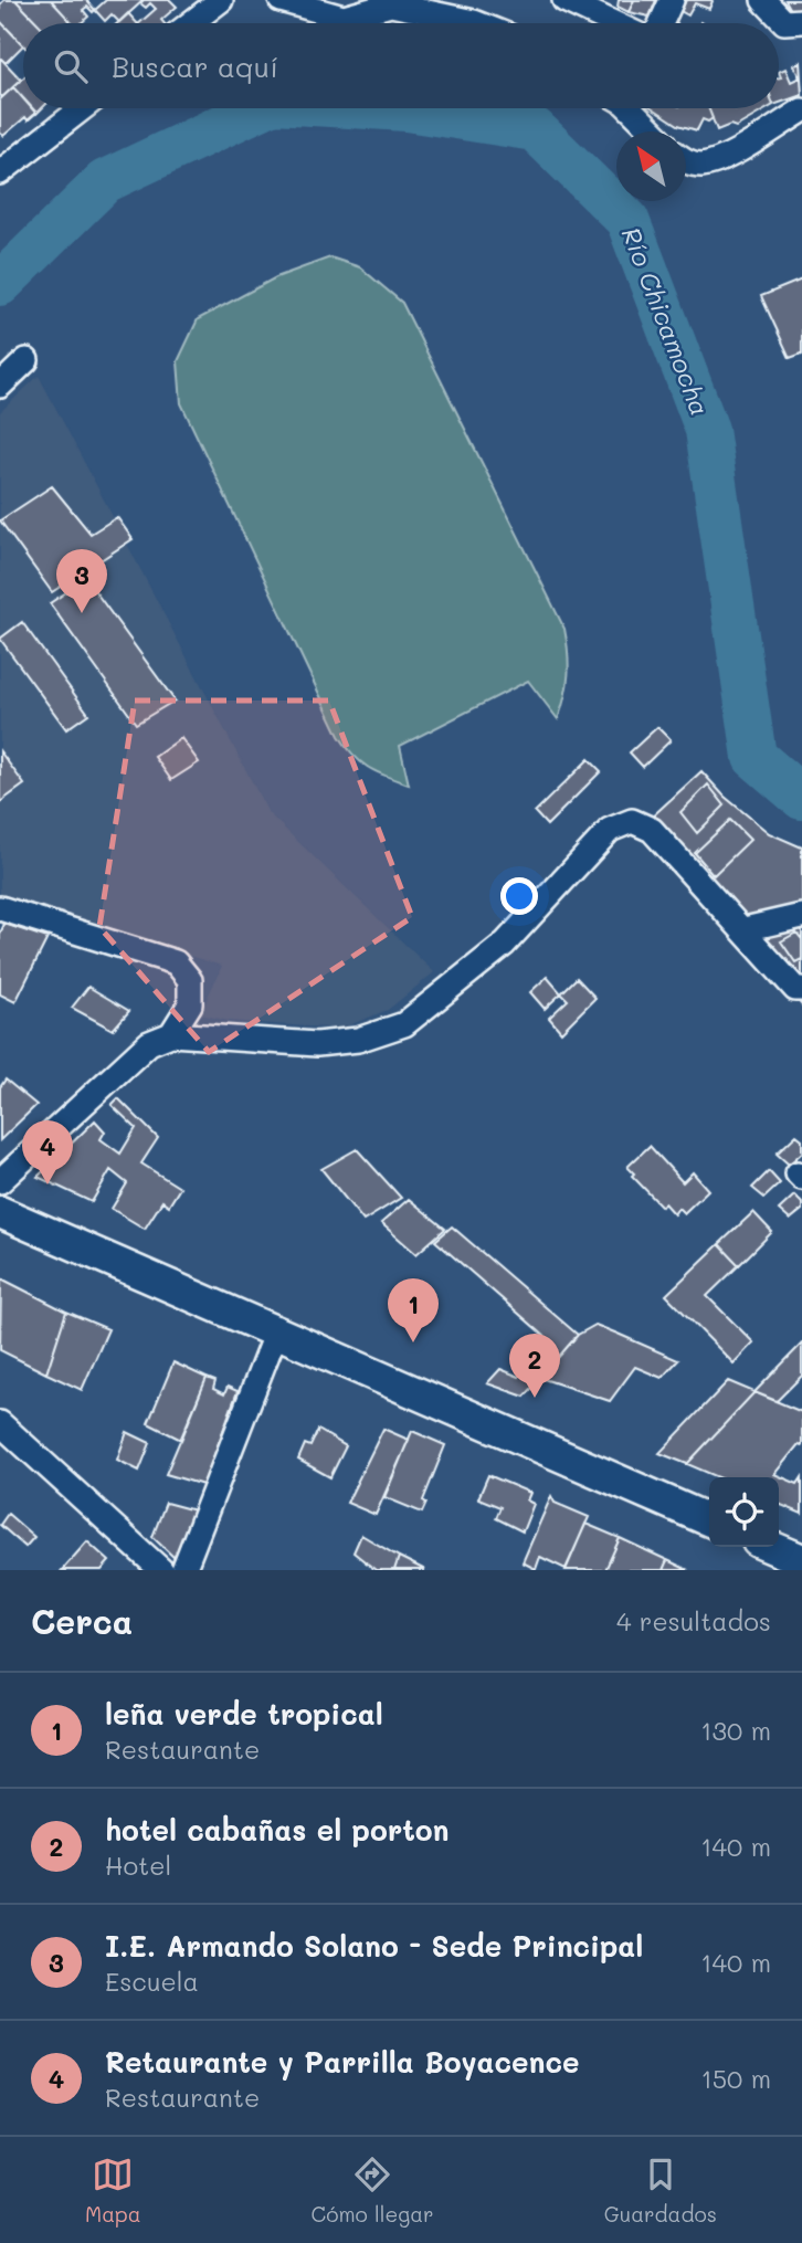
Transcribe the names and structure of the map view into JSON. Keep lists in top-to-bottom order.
{
  "water": ["Río Chicamocha"],
  "north": "top left",
  "page": {
    "search": "Buscar aquí",
    "pins": [
      "3",
      "4",
      "1",
      "2"
    ],
    "heading": ["Cerca", "4 resultados"],
    "list": [
      {
        "mark": "1",
        "name": "leña verde tropical",
        "note": "Restaurante",
        "value": "130 m"
      },
      {
        "mark": "2",
        "name": "hotel cabañas el porton",
        "note": "Hotel",
        "value": "140 m"
      },
      {
        "mark": "3",
        "name": "I.E. Armando Solano - Sede Principal",
        "note": "Escuela",
        "value": "140 m"
      },
      {
        "mark": "4",
        "name": "Retaurante y Parrilla Boyacence",
        "note": "Restaurante",
        "value": "150 m"
      }
    ],
    "nav": ["Mapa", "Cómo llegar", "Guardados"]
  }
}
